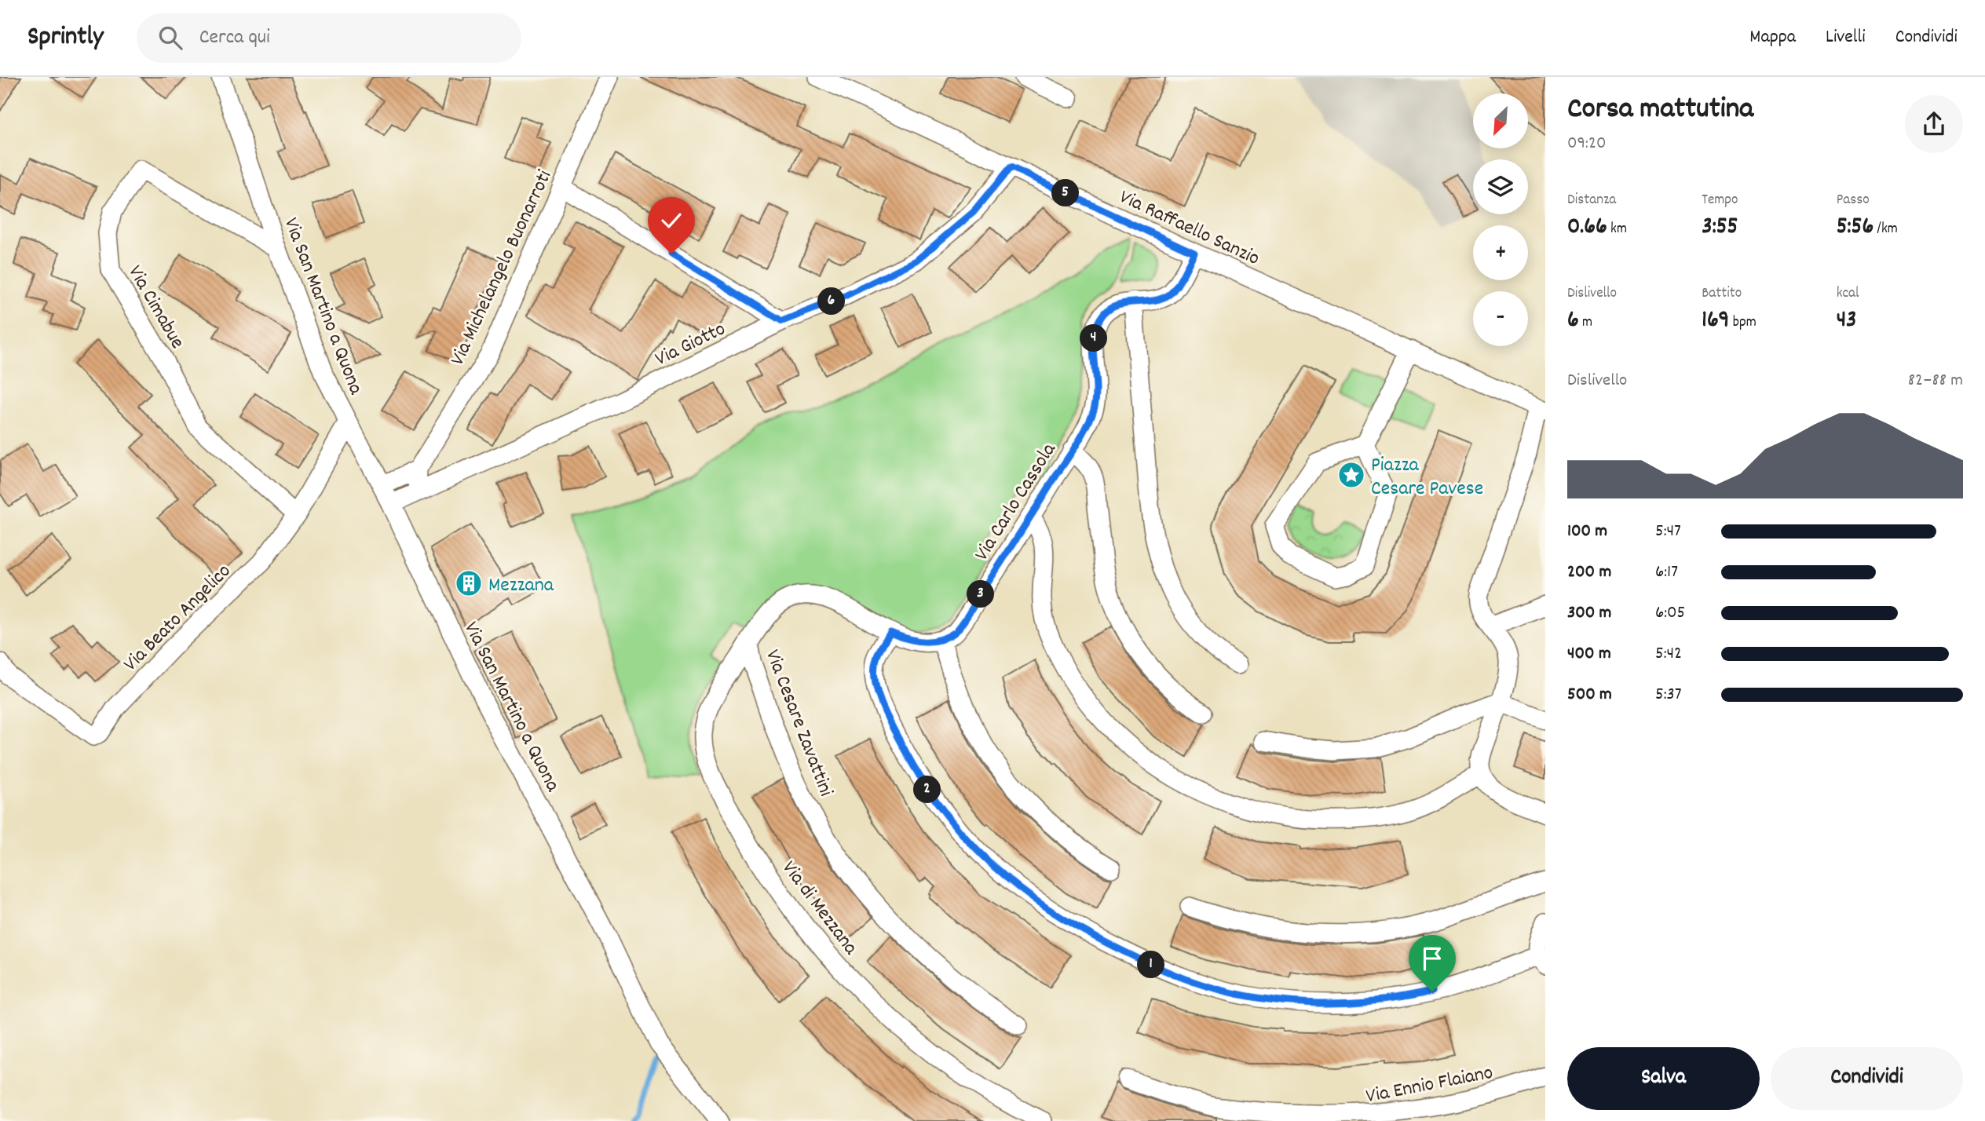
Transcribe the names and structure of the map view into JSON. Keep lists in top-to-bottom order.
{
  "streets": {
    "street": [
      "Via Raffaello Sanzio",
      "Via Michelangelo Buonarroti",
      "Via San Martino a Quona",
      "Via Cimabue",
      "Via Giotto",
      "Via Carlo Cassola",
      "Via Beato Angelico",
      "Via Cesare Zavattini",
      "Via di Mezzana",
      "Via Ennio Flaiano"
    ]
  },
  "crossings": [
    ["Via Raffaello Sanzio", "Via Giotto"],
    ["Via Raffaello Sanzio", "Via Carlo Cassola"],
    ["Via Michelangelo Buonarroti", "Via Giotto"],
    ["Via San Martino a Quona", "Via Cimabue"],
    ["Via San Martino a Quona", "Via Giotto"],
    ["Via San Martino a Quona", "Via Beato Angelico"],
    ["Via Cimabue", "Via Beato Angelico"],
    ["Via Cesare Zavattini", "Via di Mezzana"]
  ],
  "places": {
    "place": ["Piazza Cesare Pavese"],
    "building": ["Mezzana"]
  },
  "north": "bottom left",
  "page": {
    "header": "Sprintly",
    "search": "Cerca qui",
    "nav": ["Mappa", "Livelli", "Condividi"],
    "heading": ["Corsa mattutina", "09:20"],
    "map_buttons": ["+", "−"],
    "stats": [
      ["Distanza", "0.66 km"],
      ["Tempo", "3:55"],
      ["Passo", "5:56 /km"],
      ["Dislivello", "6 m"],
      ["Battito", "169 bpm"],
      ["kcal", "43"]
    ],
    "pins": [
      "5",
      "6",
      "4",
      "3",
      "2",
      "1"
    ],
    "chart": ["Dislivello", "82–88 m"],
    "list": [
      {
        "name": "100 m",
        "note": "5:47"
      },
      {
        "name": "200 m",
        "note": "6:17"
      },
      {
        "name": "300 m",
        "note": "6:05"
      },
      {
        "name": "400 m",
        "note": "5:42"
      },
      {
        "name": "500 m",
        "note": "5:37"
      }
    ],
    "buttons": ["Salva", "Condividi"]
  }
}
